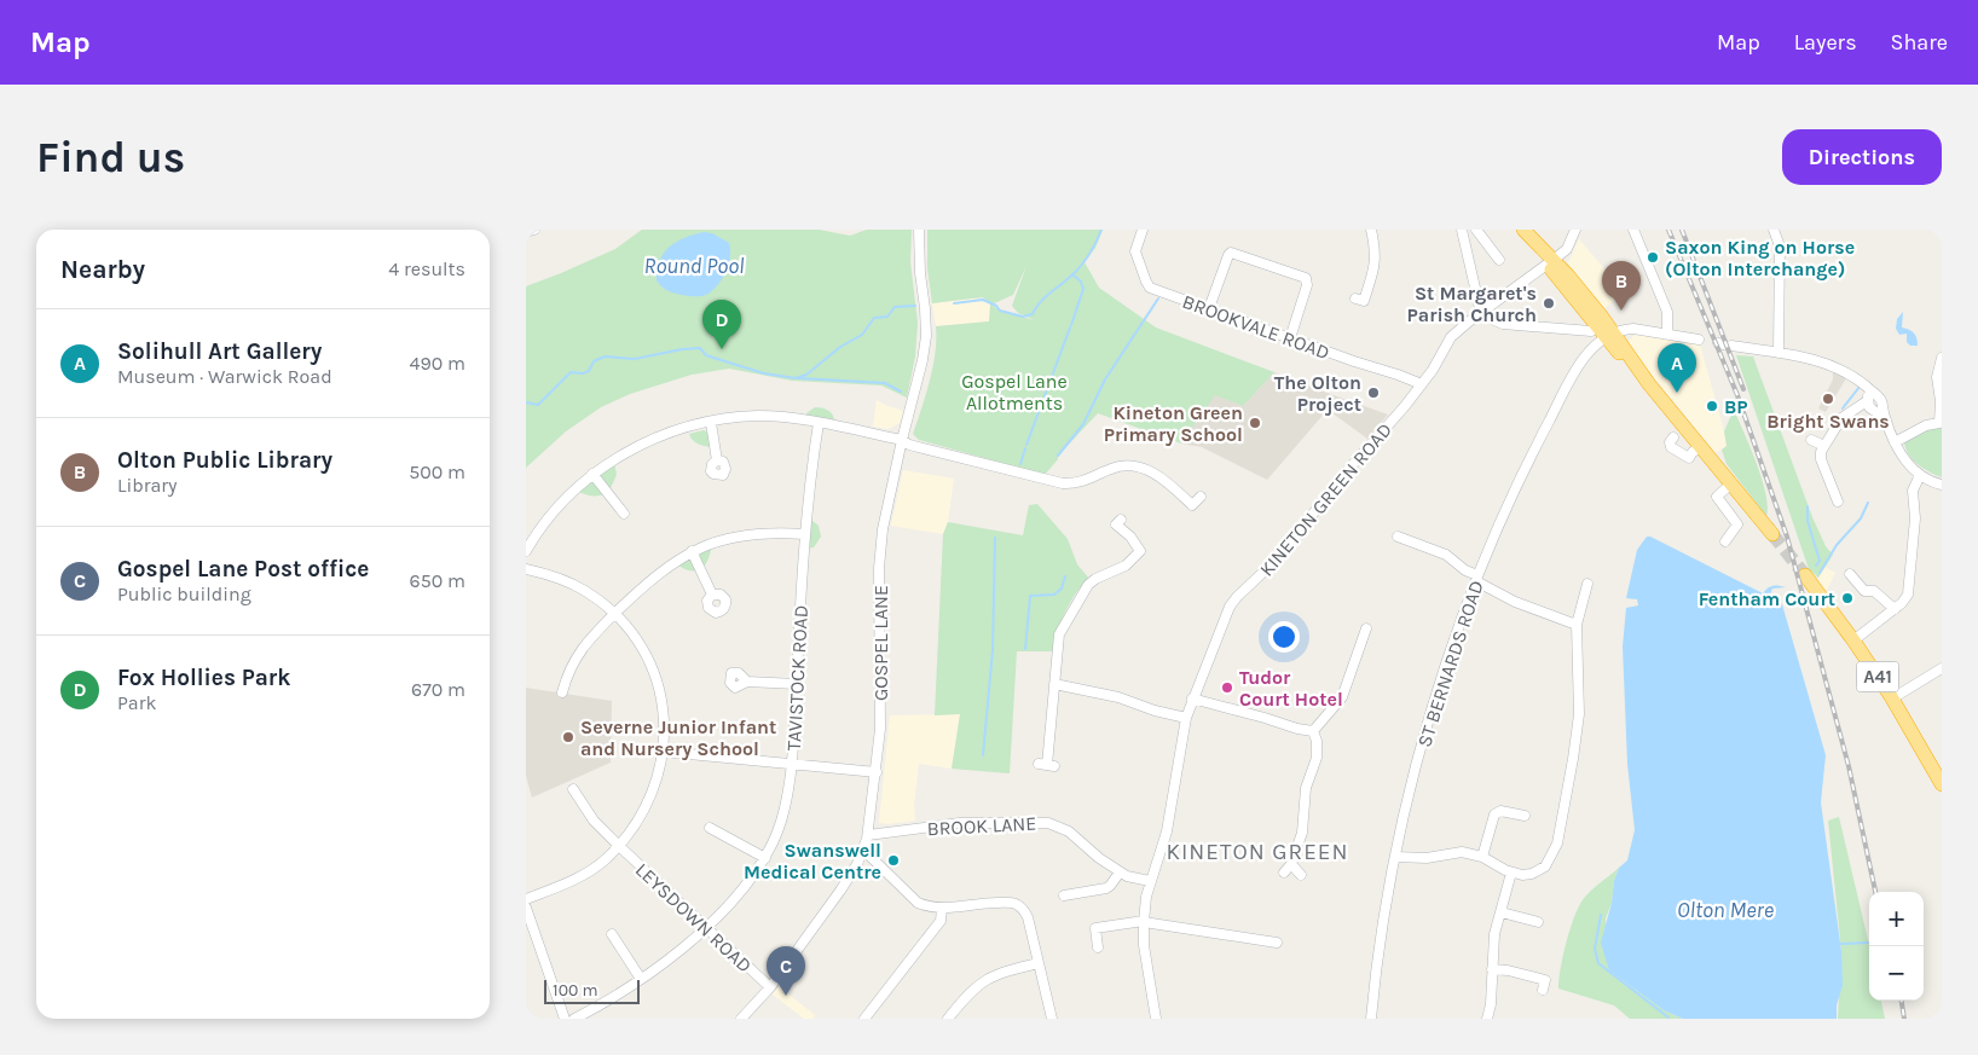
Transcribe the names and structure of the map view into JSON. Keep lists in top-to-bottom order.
{
  "streets": {
    "highway": ["A41"],
    "street": [
      "BROOKVALE ROAD",
      "KINETON GREEN ROAD",
      "GOSPEL LANE",
      "ST BERNARDS ROAD",
      "TAVISTOCK ROAD",
      "BROOK LANE",
      "LEYSDOWN ROAD"
    ]
  },
  "crossings": [
    ["BROOKVALE ROAD", "KINETON GREEN ROAD"],
    ["KINETON GREEN ROAD", "BROOK LANE"],
    ["GOSPEL LANE", "BROOK LANE"],
    ["GOSPEL LANE", "LEYSDOWN ROAD"],
    ["TAVISTOCK ROAD", "LEYSDOWN ROAD"]
  ],
  "districts": ["KINETON GREEN"],
  "water": ["Round Pool", "Olton Mere"],
  "parks": ["Gospel Lane Allotments"],
  "places": [
    "Saxon King on Horse (Olton Interchange)",
    "St Margaret's Parish Church",
    "The Olton Project",
    "Bright Swans",
    "BP",
    "Kineton Green Primary School",
    "Fentham Court",
    "Tudor Court Hotel",
    "Severne Junior Infant and Nursery School",
    "Swanswell Medical Centre"
  ],
  "scale_bar": "100 m",
  "page": {
    "header": "Map",
    "nav": ["Map", "Layers", "Share"],
    "buttons": "Directions",
    "title": "Find us",
    "heading": ["Nearby", "4 results"],
    "pins": [
      "B",
      "D",
      "A",
      "C"
    ],
    "list": [
      {
        "mark": "A",
        "name": "Solihull Art Gallery",
        "note": "Museum · Warwick Road",
        "value": "490 m"
      },
      {
        "mark": "B",
        "name": "Olton Public Library",
        "note": "Library",
        "value": "500 m"
      },
      {
        "mark": "C",
        "name": "Gospel Lane Post office",
        "note": "Public building",
        "value": "650 m"
      },
      {
        "mark": "D",
        "name": "Fox Hollies Park",
        "note": "Park",
        "value": "670 m"
      }
    ],
    "map_buttons": ["+", "−"],
    "scale": "100 m"
  }
}
